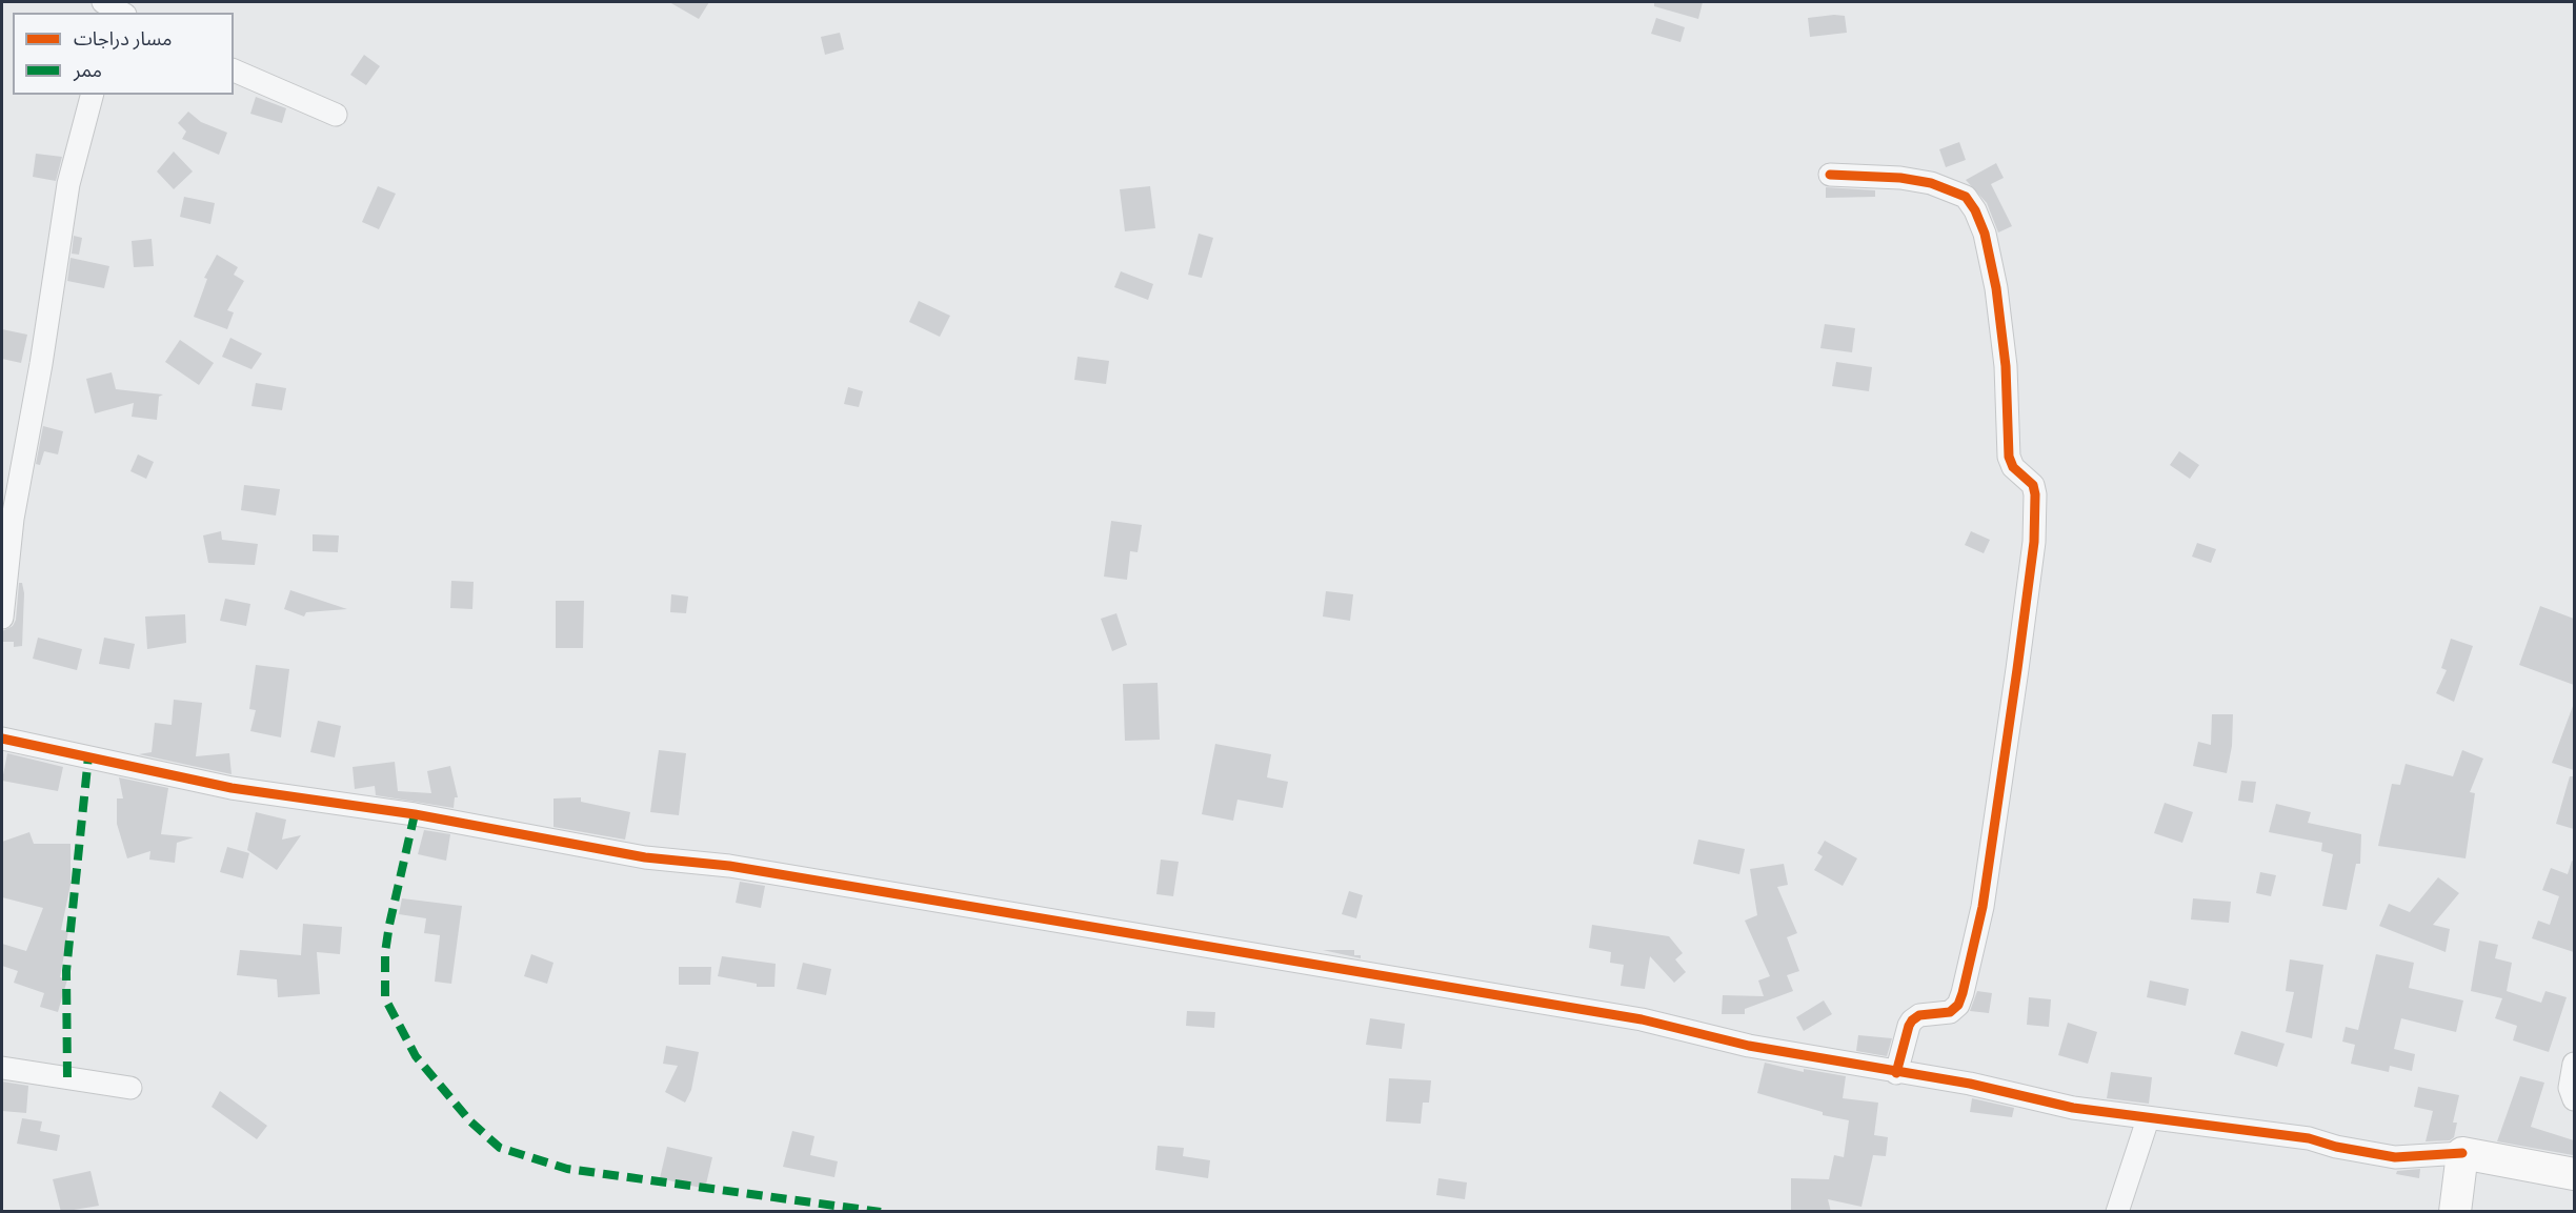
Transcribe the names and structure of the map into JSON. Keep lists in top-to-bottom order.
{
  "legend": ["مسار دراجات", "ممر"]
}
